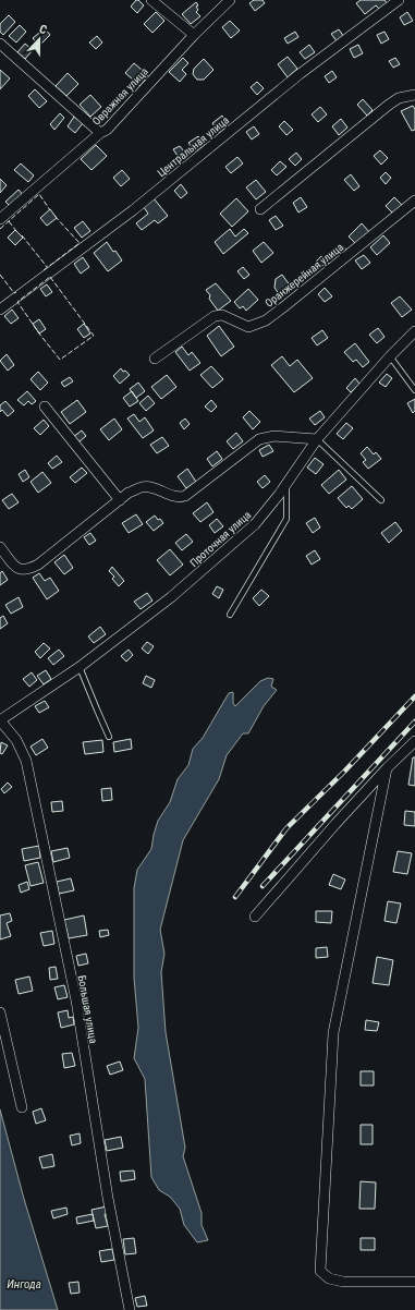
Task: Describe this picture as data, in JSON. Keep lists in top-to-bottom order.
{
  "streets": {
    "street": [
      "Овражная улица",
      "Центральная улица",
      "Оранжерейная улица",
      "Проточная улица",
      "Большая улица"
    ]
  },
  "crossings": [
    ["Проточная улица", "Большая улица"]
  ],
  "water": ["Ингода"],
  "north": "top"
}
